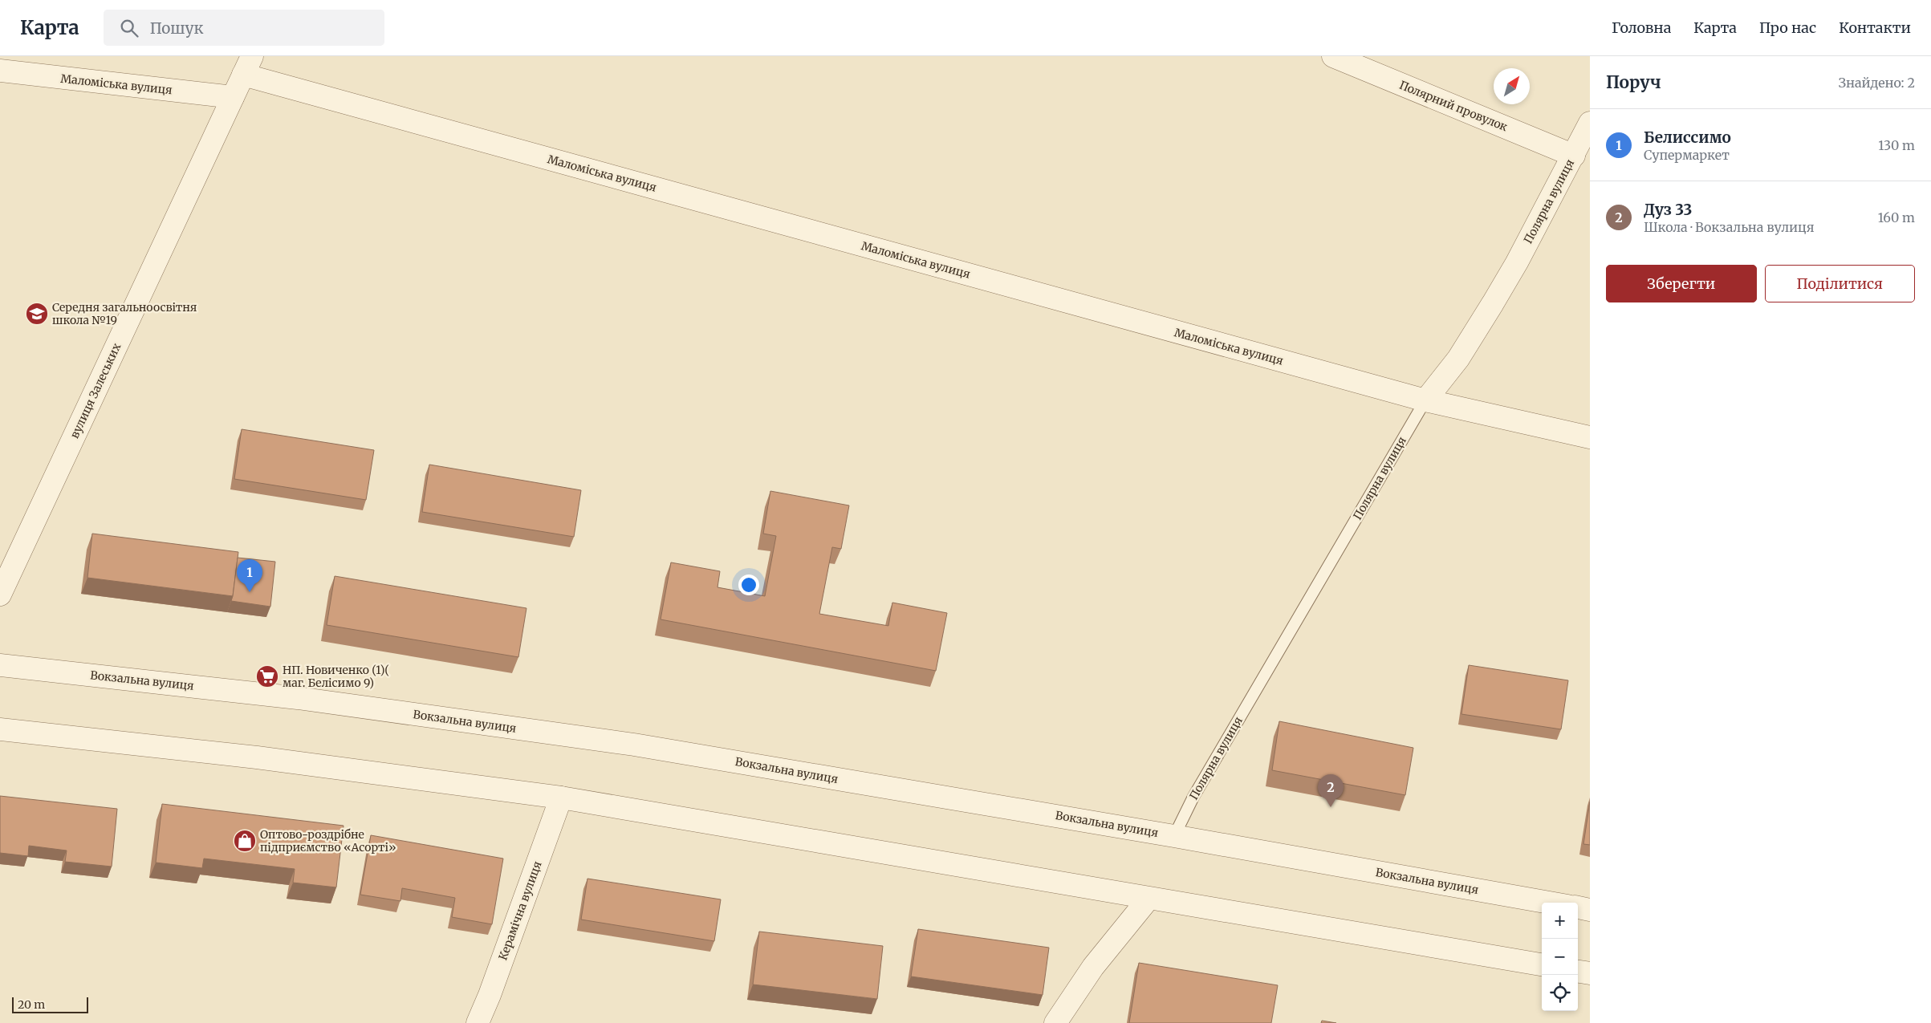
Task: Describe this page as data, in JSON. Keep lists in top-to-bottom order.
{
  "streets": {
    "street": [
      "Маломіська вулиця",
      "Полярний провулок",
      "Полярна вулиця",
      "вулиця Залеських",
      "Вокзальна вулиця",
      "Керамічна вулиця"
    ]
  },
  "crossings": [
    ["Маломіська вулиця", "Полярна вулиця"],
    ["Маломіська вулиця", "вулиця Залеських"],
    ["Полярний провулок", "Полярна вулиця"],
    ["Полярна вулиця", "Вокзальна вулиця"]
  ],
  "places": {
    "school or university": ["Середня загальноосвітня школа №19"],
    "supermarket": ["НП. Новиченко (1)( маг. Белісимо 9)"],
    "shop": ["Оптово-роздрібне підприємство «Асортi»"]
  },
  "scale_bar": "20 m",
  "north": "top right",
  "page": {
    "header": "Карта",
    "search": "Пошук",
    "nav": [
      "Головна",
      "Карта",
      "Про нас",
      "Контакти"
    ],
    "heading": ["Поруч", "Знайдено: 2"],
    "list": [
      {
        "mark": "1",
        "name": "Белиссимо",
        "note": "Супермаркет",
        "value": "130 m"
      },
      {
        "mark": "2",
        "name": "Дуз 33",
        "note": "Школа · Вокзальна вулиця",
        "value": "160 m"
      }
    ],
    "buttons": ["Зберегти", "Поділитися"],
    "pins": ["1", "2"],
    "map_buttons": ["+", "−"],
    "scale": "20 m"
  }
}
